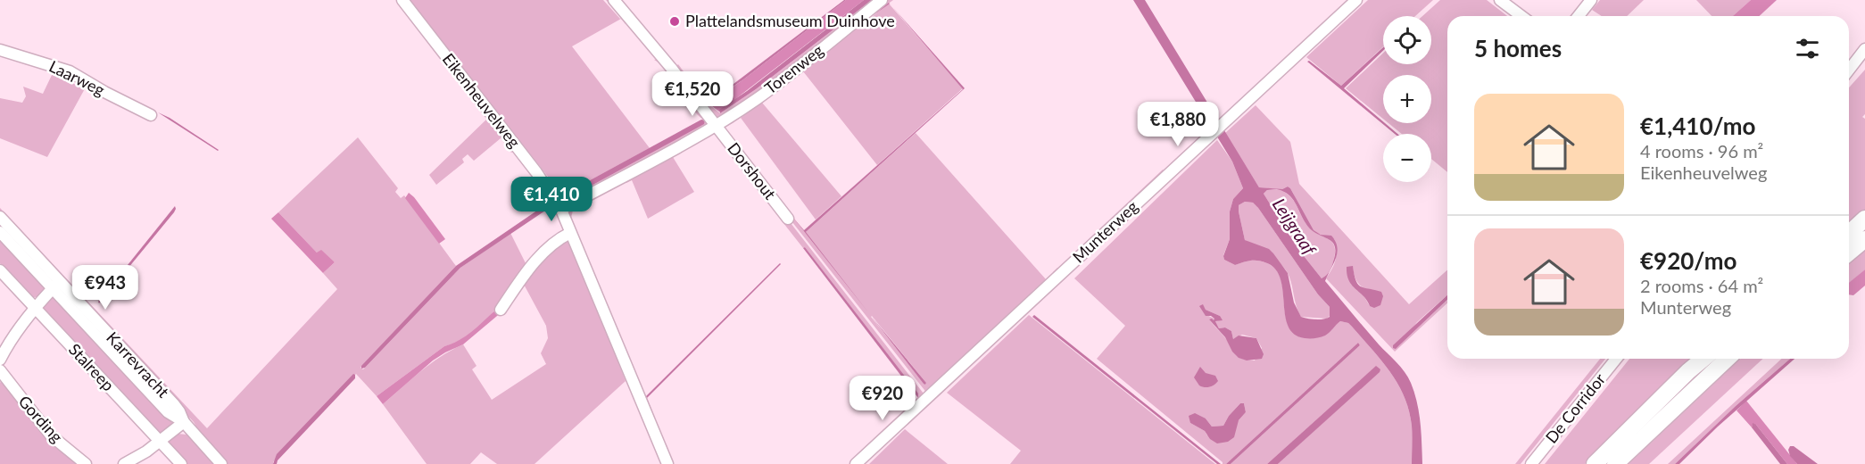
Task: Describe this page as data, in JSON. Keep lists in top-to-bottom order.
{
  "streets": {
    "street": [
      "Torenweg",
      "Laarweg",
      "Eikenheuvelweg",
      "Dorshout",
      "Munterweg",
      "Karrevracht",
      "Stalreep",
      "De Corridor",
      "Gording"
    ]
  },
  "crossings": [
    ["Torenweg", "Eikenheuvelweg"],
    ["Torenweg", "Dorshout"]
  ],
  "water": ["Leijgraaf"],
  "places": ["Plattelandsmuseum Duinhove"],
  "page": {
    "map_buttons": ["+", "−"],
    "heading": "5 homes",
    "price": [
      "€1,520",
      "€1,880",
      "€1,410",
      "€943",
      "€920"
    ],
    "list": [
      {
        "name": "€1,410/mo",
        "note": "4 rooms · 96 m² · Eikenheuvelweg"
      },
      {
        "name": "€920/mo",
        "note": "2 rooms · 64 m² · Munterweg"
      }
    ]
  }
}
